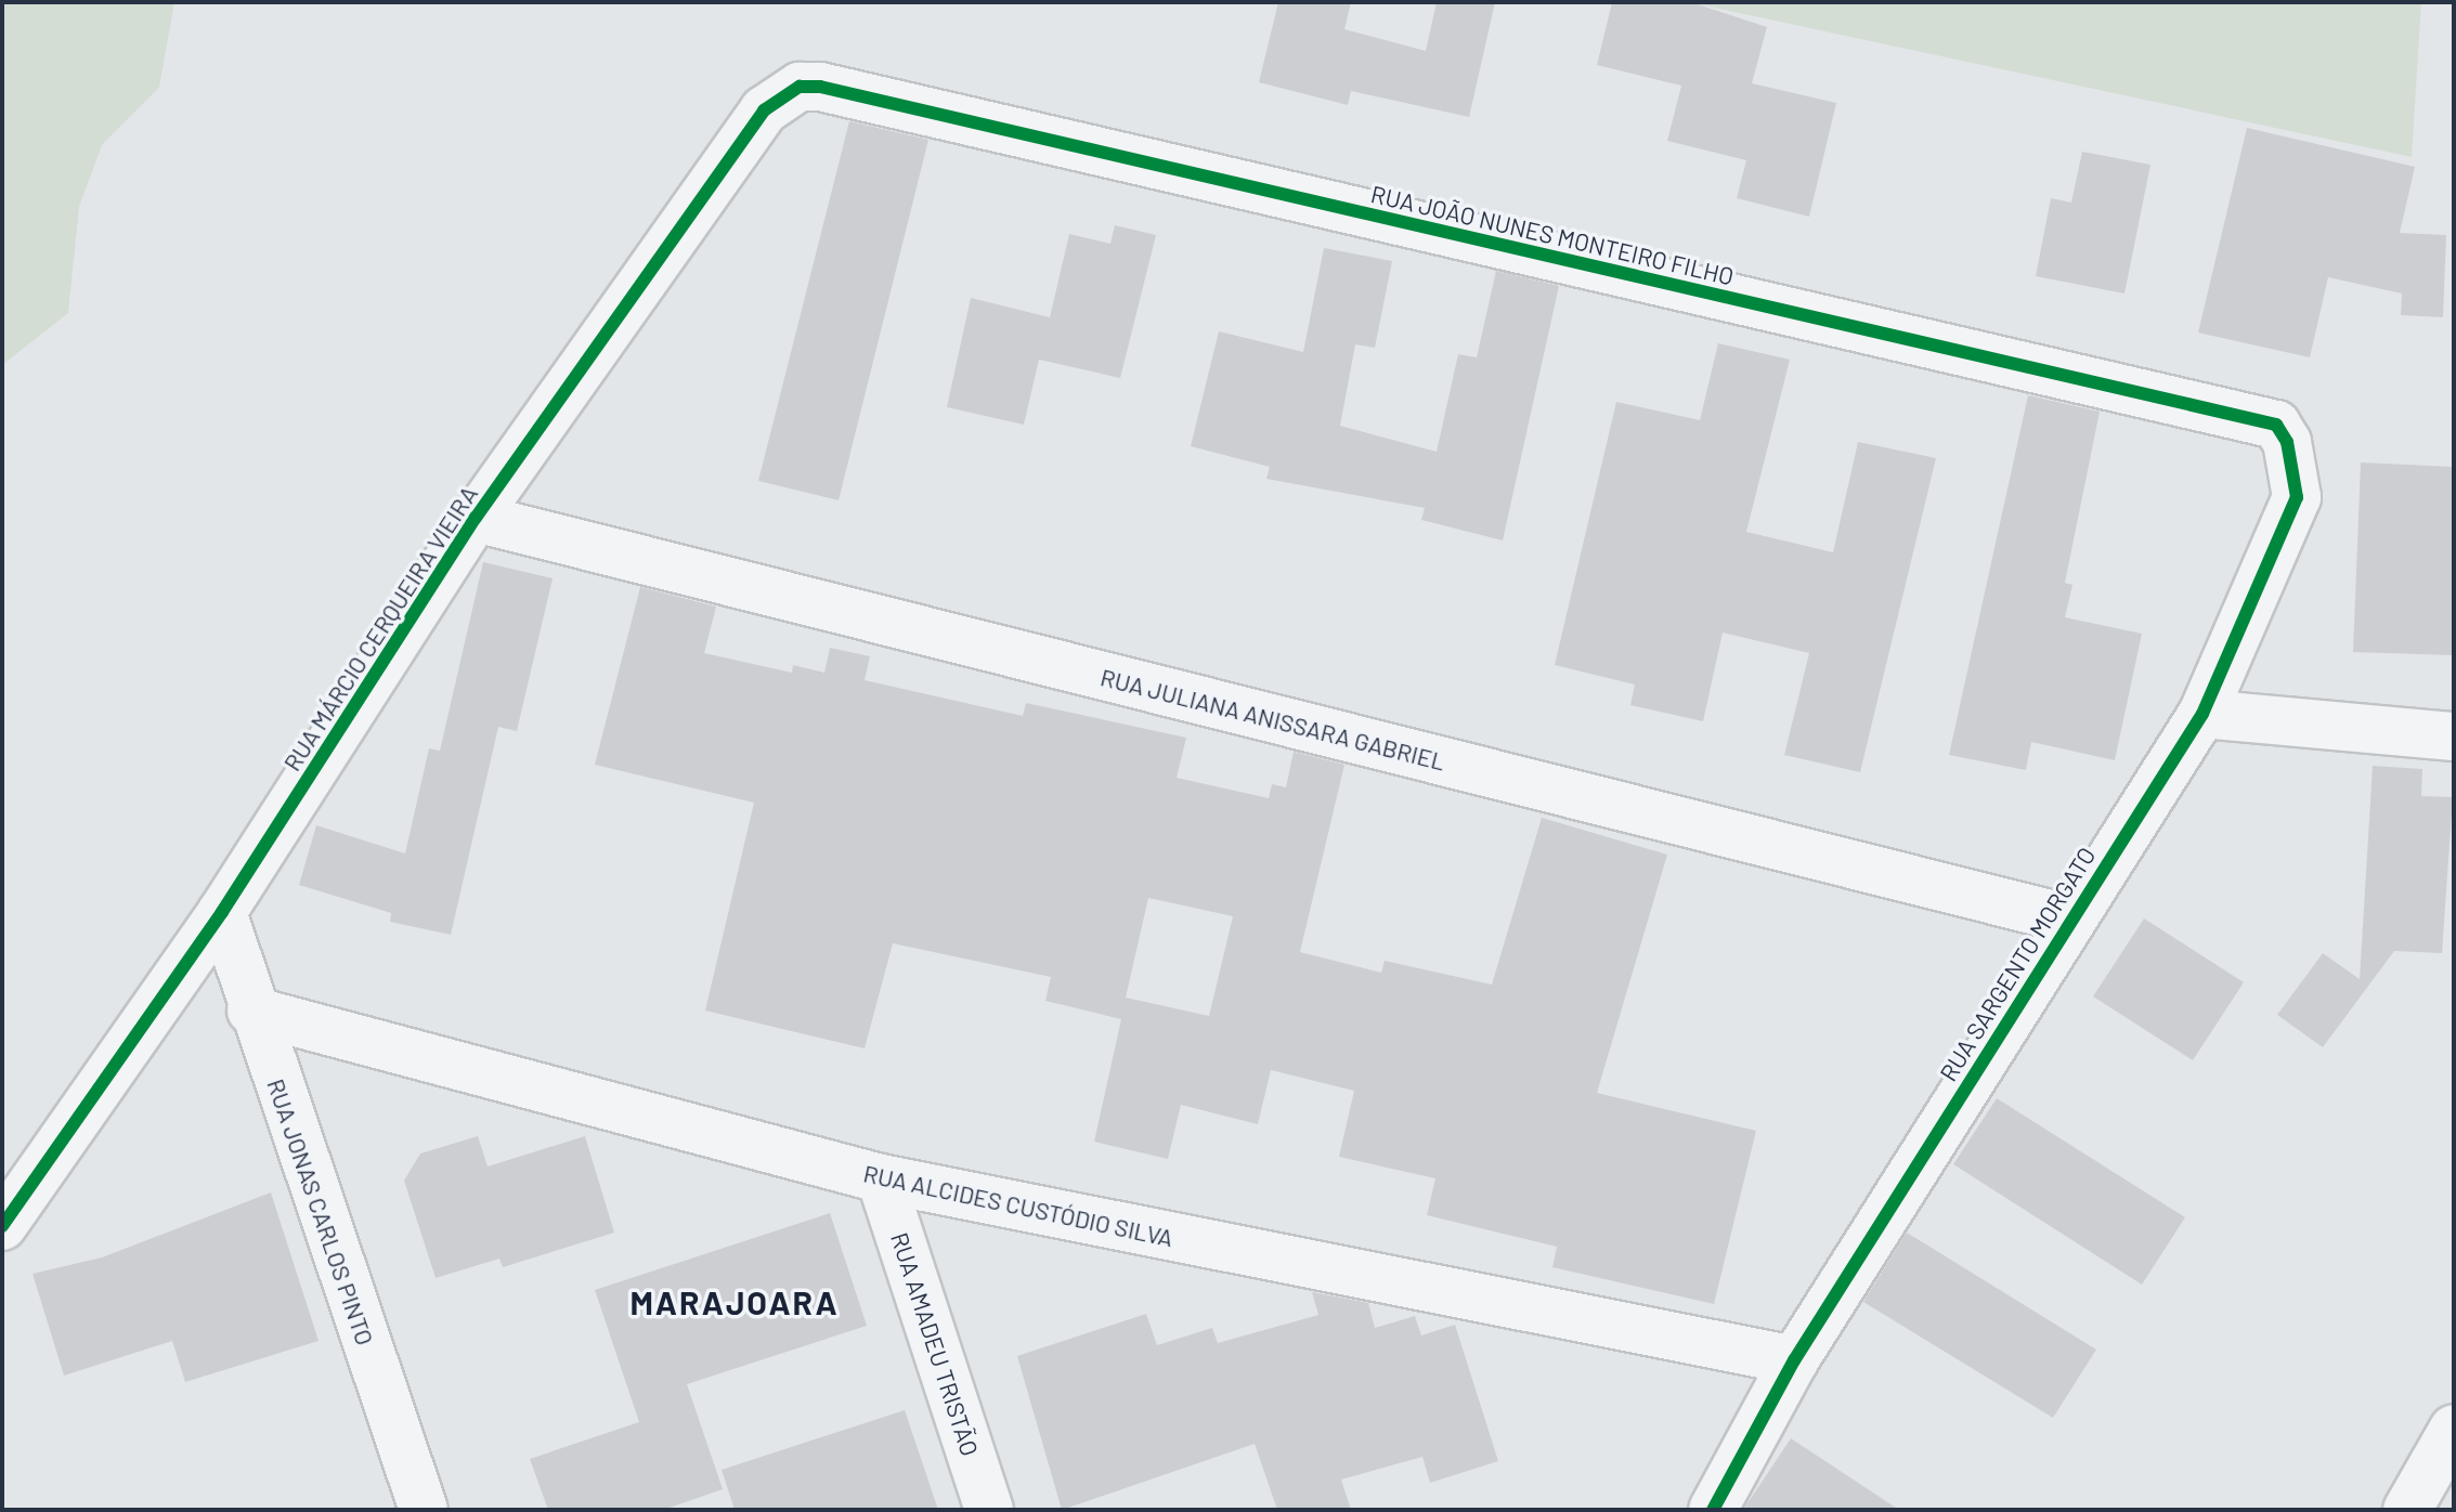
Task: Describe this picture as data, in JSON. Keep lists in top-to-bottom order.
{
  "streets": {
    "street": [
      "RUA JOÃO NUNES MONTEIRO FILHO",
      "RUA MÁRCIO CERQUEIRA VIEIRA",
      "RUA JULIANA ANISSARA GABRIEL",
      "RUA SARGENTO MORGATO",
      "RUA ALCIDES CUSTÓDIO SILVA",
      "RUA JONAS CARLOS PINTO",
      "RUA AMADEU TRISTÃO"
    ]
  },
  "crossings": [
    ["RUA JOÃO NUNES MONTEIRO FILHO", "RUA MÁRCIO CERQUEIRA VIEIRA"],
    ["RUA JOÃO NUNES MONTEIRO FILHO", "RUA SARGENTO MORGATO"],
    ["RUA MÁRCIO CERQUEIRA VIEIRA", "RUA JULIANA ANISSARA GABRIEL"],
    ["RUA MÁRCIO CERQUEIRA VIEIRA", "RUA JONAS CARLOS PINTO"],
    ["RUA JULIANA ANISSARA GABRIEL", "RUA SARGENTO MORGATO"],
    ["RUA SARGENTO MORGATO", "RUA ALCIDES CUSTÓDIO SILVA"],
    ["RUA ALCIDES CUSTÓDIO SILVA", "RUA JONAS CARLOS PINTO"],
    ["RUA ALCIDES CUSTÓDIO SILVA", "RUA AMADEU TRISTÃO"]
  ],
  "districts": ["MARAJOARA"]
}
